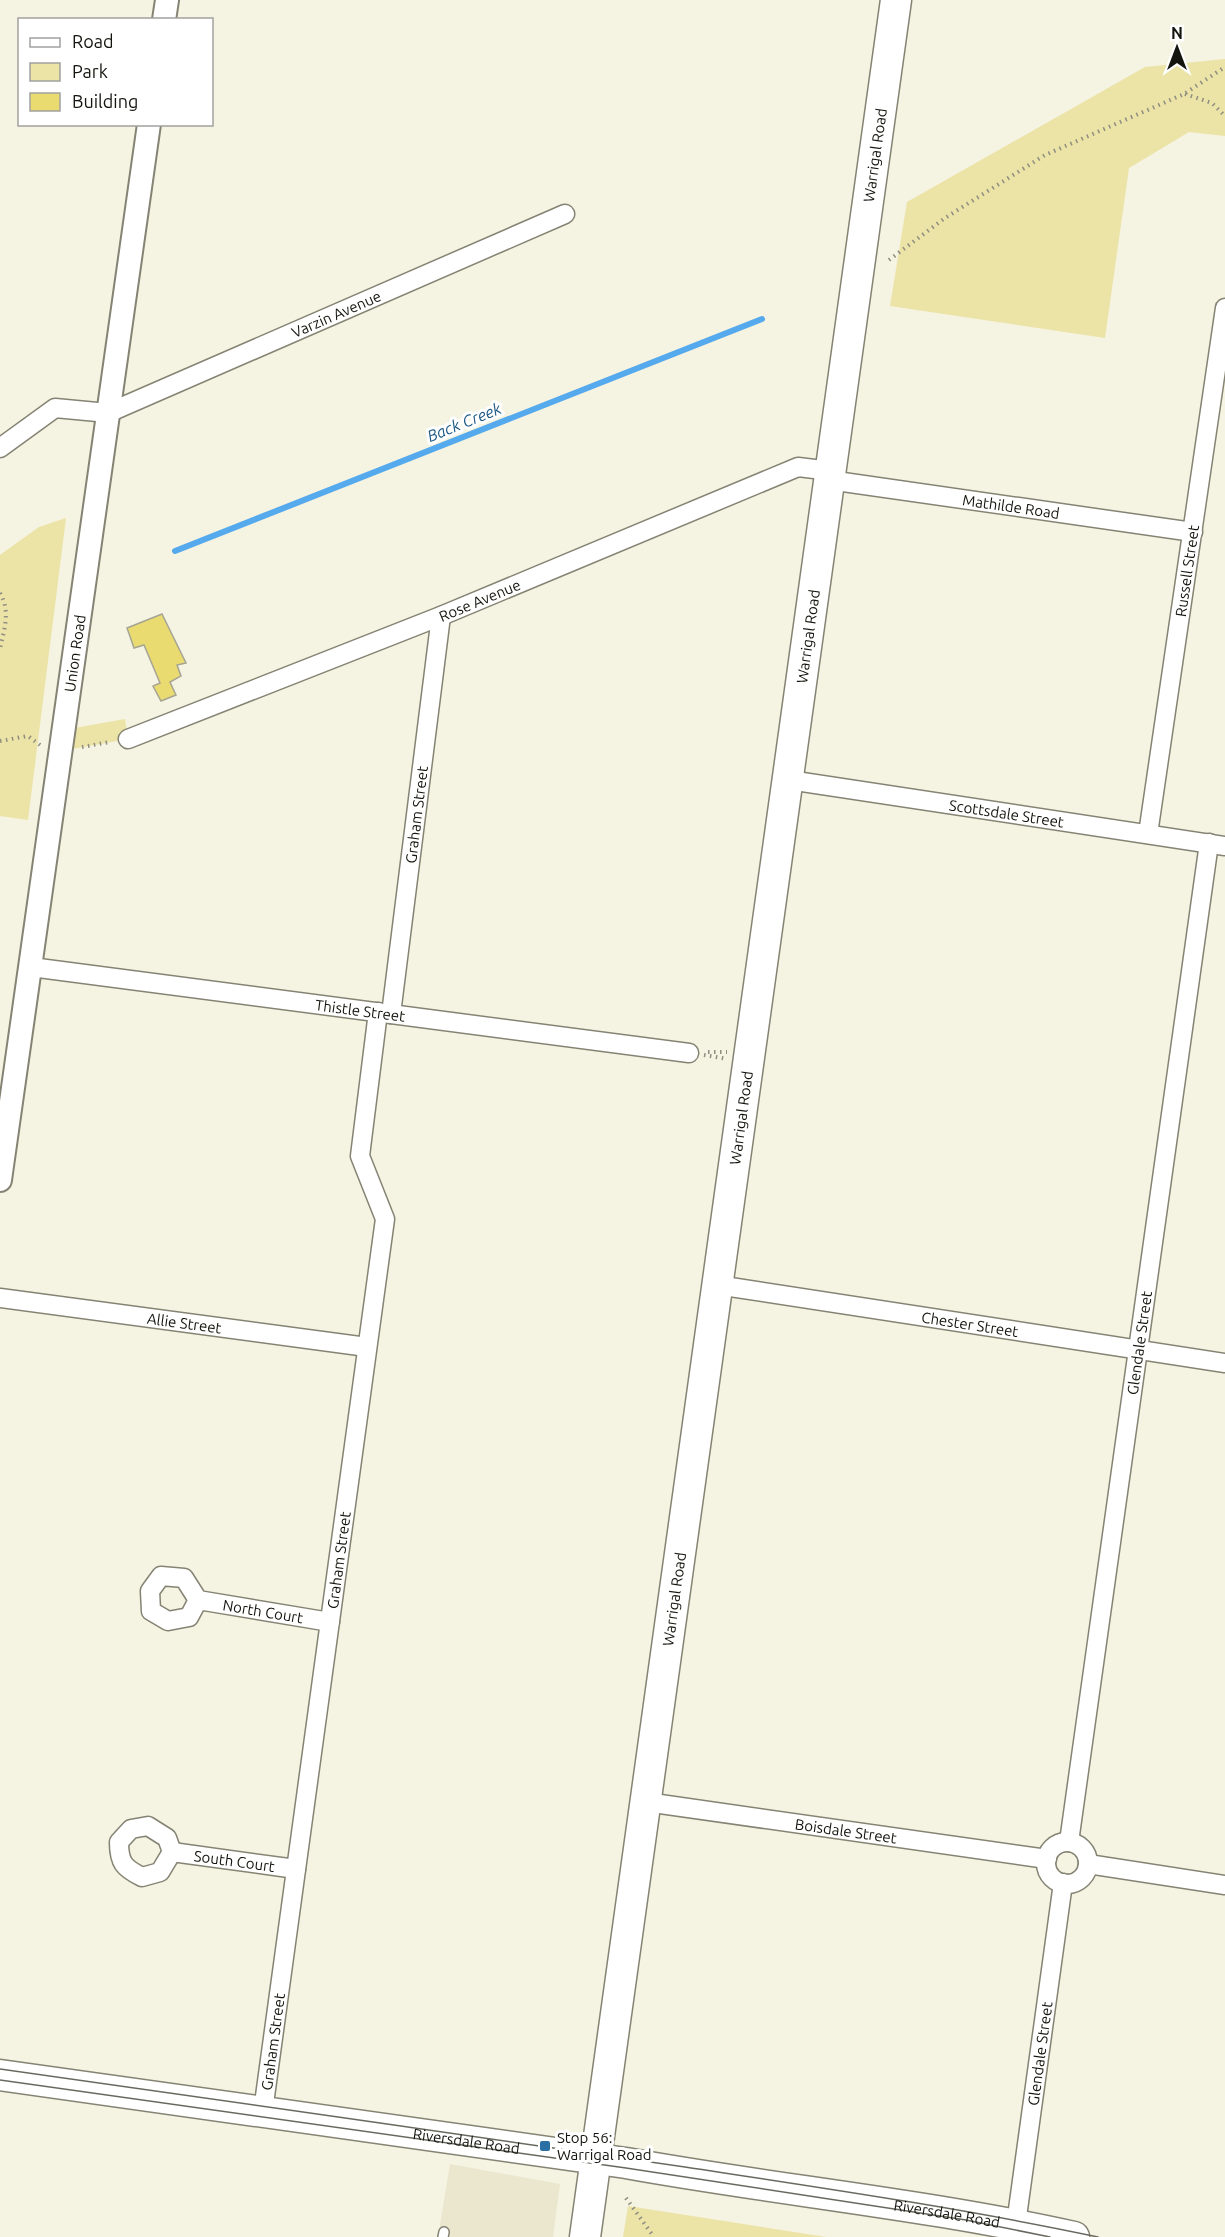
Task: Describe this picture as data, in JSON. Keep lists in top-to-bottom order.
{
  "streets": {
    "main road": ["Warrigal Road", "Riversdale Road"],
    "street": [
      "Varzin Avenue",
      "Mathilde Road",
      "Russell Street",
      "Rose Avenue",
      "Union Road",
      "Scottsdale Street",
      "Graham Street",
      "Thistle Street",
      "Allie Street",
      "Chester Street",
      "Glendale Street",
      "North Court",
      "Boisdale Street",
      "South Court"
    ]
  },
  "crossings": [
    ["Warrigal Road", "Mathilde Road"],
    ["Warrigal Road", "Rose Avenue"],
    ["Warrigal Road", "Scottsdale Street"],
    ["Warrigal Road", "Chester Street"],
    ["Warrigal Road", "Boisdale Street"],
    ["Warrigal Road", "Riversdale Road"],
    ["Varzin Avenue", "Union Road"],
    ["Mathilde Road", "Russell Street"],
    ["Mathilde Road", "Rose Avenue"],
    ["Russell Street", "Scottsdale Street"],
    ["Rose Avenue", "Graham Street"],
    ["Union Road", "Thistle Street"],
    ["Scottsdale Street", "Glendale Street"],
    ["Graham Street", "Thistle Street"],
    ["Graham Street", "Allie Street"],
    ["Graham Street", "North Court"],
    ["Graham Street", "South Court"],
    ["Graham Street", "Riversdale Road"],
    ["Chester Street", "Glendale Street"],
    ["Glendale Street", "Boisdale Street"],
    ["Glendale Street", "Riversdale Road"]
  ],
  "water": ["Back Creek"],
  "places": {
    "transit": ["Stop 56: Warrigal Road"]
  },
  "legend": ["Road", "Park", "Building"],
  "north": "top"
}
